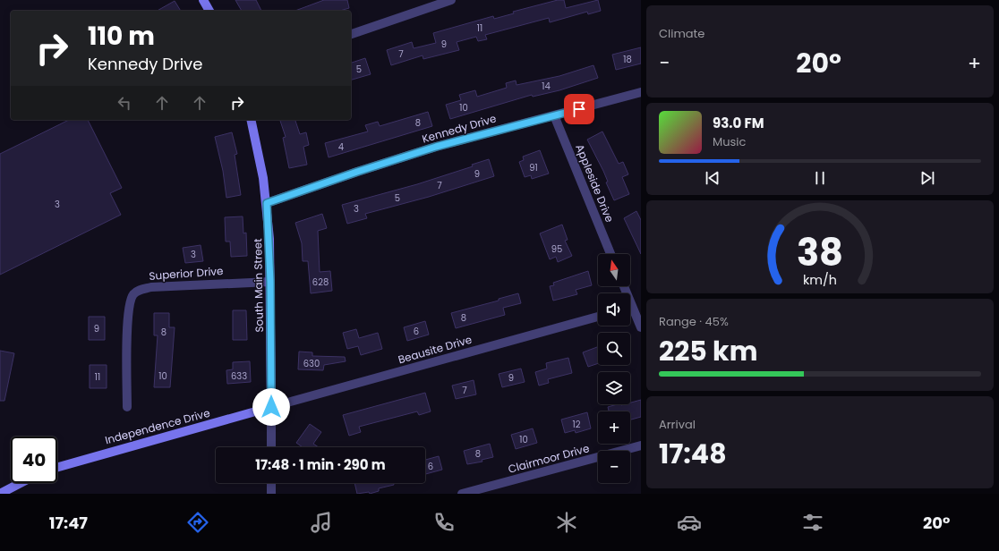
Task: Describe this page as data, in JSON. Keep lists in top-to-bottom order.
{
  "streets": {
    "street": [
      "Kennedy Drive",
      "Appleside Drive",
      "Superior Drive",
      "South Main Street",
      "Beausite Drive",
      "Independence Drive",
      "Clairmoor Drive"
    ]
  },
  "crossings": [
    ["Kennedy Drive", "Appleside Drive"],
    ["Kennedy Drive", "South Main Street"],
    ["Superior Drive", "South Main Street"],
    ["South Main Street", "Beausite Drive"],
    ["South Main Street", "Independence Drive"],
    ["Beausite Drive", "Independence Drive"]
  ],
  "house_numbers": [
    "11",
    "9",
    "7",
    "18",
    "5",
    "14",
    "10",
    "8",
    "4",
    "91",
    "9",
    "7",
    "5",
    "3",
    "3",
    "95",
    "3",
    "628",
    "8",
    "9",
    "6",
    "8",
    "630",
    "10",
    "633",
    "11",
    "9",
    "7",
    "12",
    "10",
    "8",
    "6"
  ],
  "north": "top",
  "page": {
    "tile": [
      "Climate",
      ["Range · 45%", "225 km"],
      ["Arrival", "17:48"]
    ],
    "turn": ["110 m", "Kennedy Drive"],
    "heat": ["−", "20°", "+"],
    "song": ["93.0 FM", "Music"],
    "map_buttons": ["+", "−"],
    "limit": "40",
    "trip": "17:48 · 1 min · 290 m",
    "tabs": ["17:47", "20°"],
    "gauge": ["38", "km/h"]
  }
}
